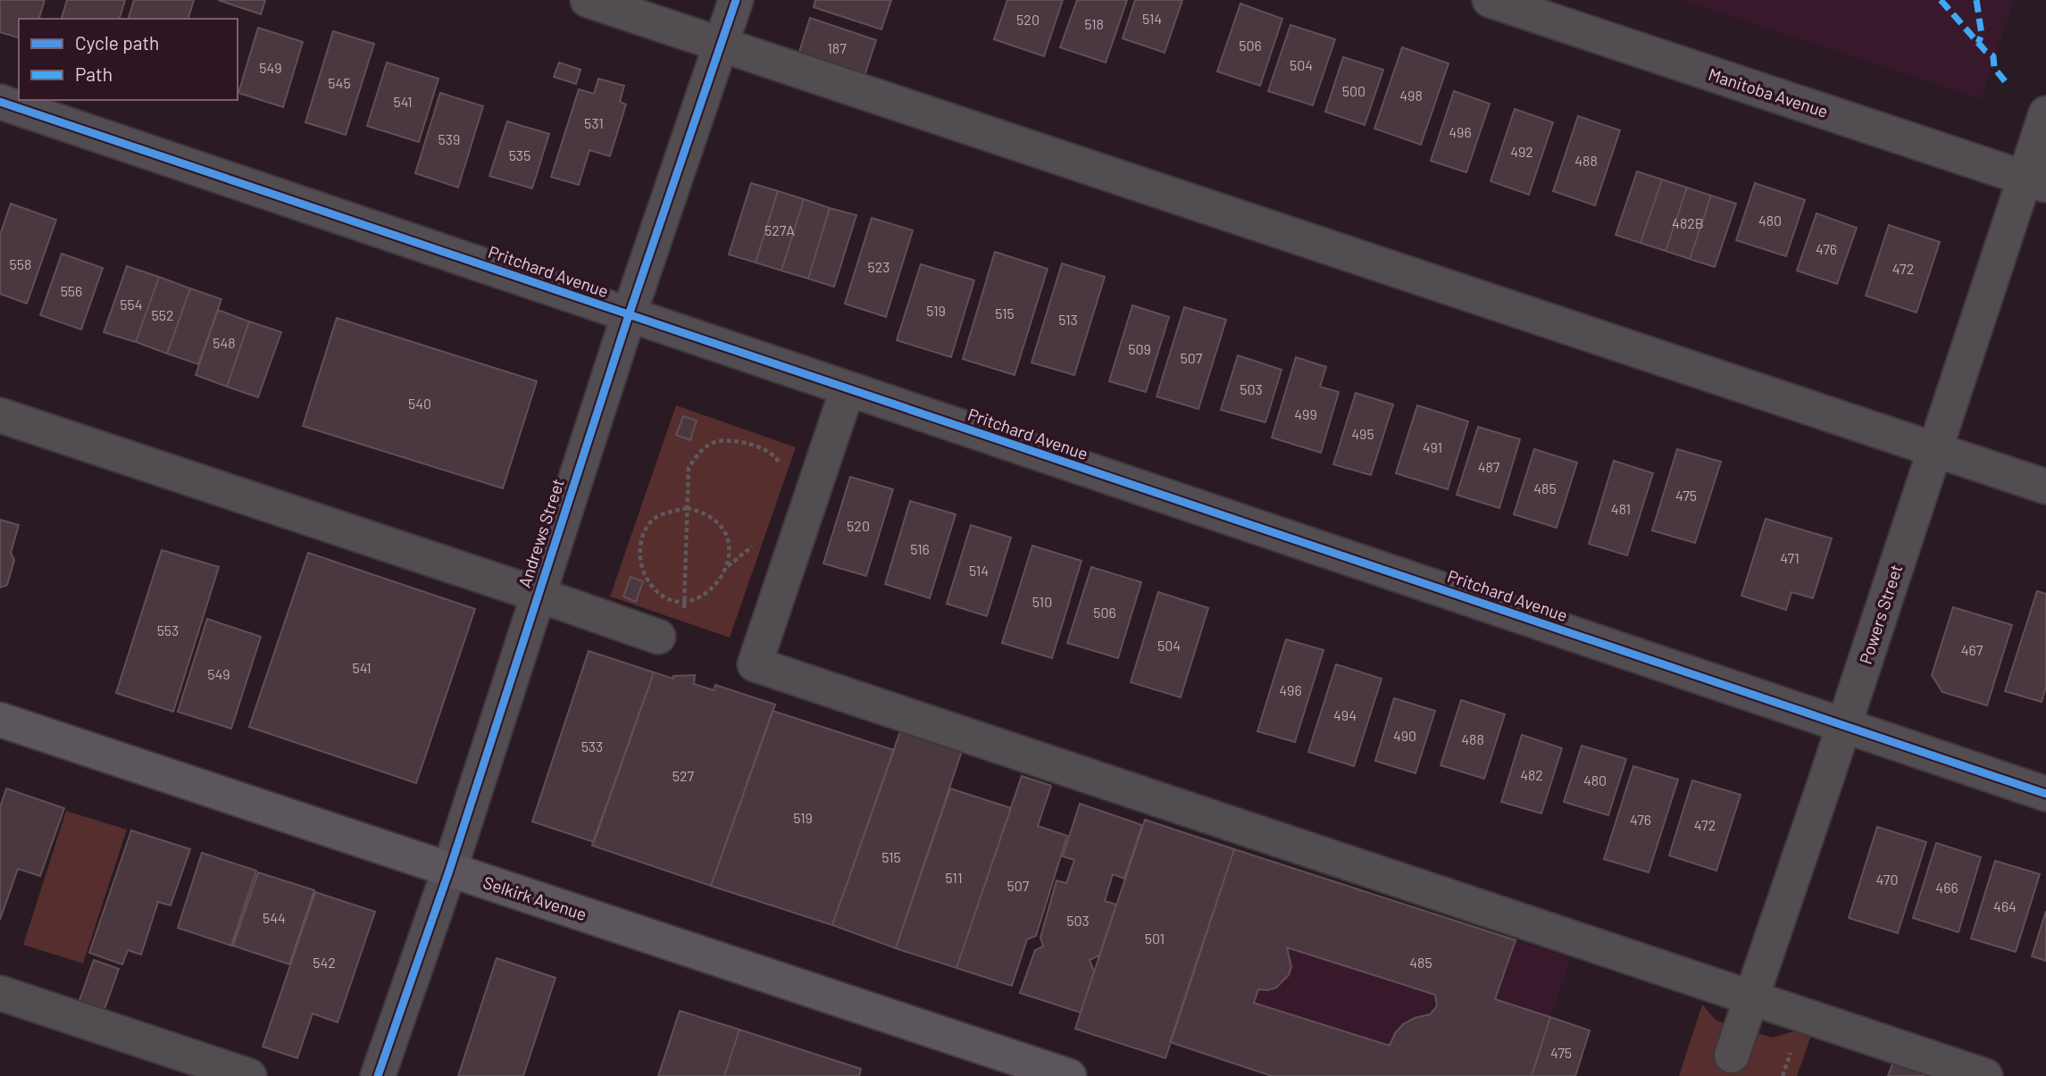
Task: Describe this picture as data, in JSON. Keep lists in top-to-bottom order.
{
  "streets": {
    "main road": ["Selkirk Avenue"],
    "street": [
      "Manitoba Avenue",
      "Pritchard Avenue",
      "Andrews Street",
      "Powers Street"
    ]
  },
  "crossings": [
    ["Manitoba Avenue", "Powers Street"],
    ["Pritchard Avenue", "Andrews Street"],
    ["Pritchard Avenue", "Powers Street"],
    ["Andrews Street", "Selkirk Avenue"]
  ],
  "house_numbers": [
    "514",
    "520",
    "518",
    "506",
    "187",
    "504",
    "549",
    "545",
    "500",
    "498",
    "541",
    "531",
    "496",
    "539",
    "492",
    "535",
    "488",
    "480",
    "482B",
    "527A",
    "476",
    "558",
    "523",
    "472",
    "556",
    "554",
    "519",
    "515",
    "552",
    "513",
    "548",
    "509",
    "507",
    "503",
    "540",
    "499",
    "495",
    "491",
    "487",
    "485",
    "475",
    "481",
    "520",
    "516",
    "471",
    "514",
    "510",
    "506",
    "553",
    "504",
    "467",
    "541",
    "549",
    "496",
    "494",
    "490",
    "488",
    "533",
    "482",
    "527",
    "480",
    "519",
    "476",
    "472",
    "515",
    "511",
    "470",
    "507",
    "466",
    "464",
    "544",
    "503",
    "501",
    "542",
    "485",
    "475"
  ],
  "legend": ["Cycle path", "Path"]
}
